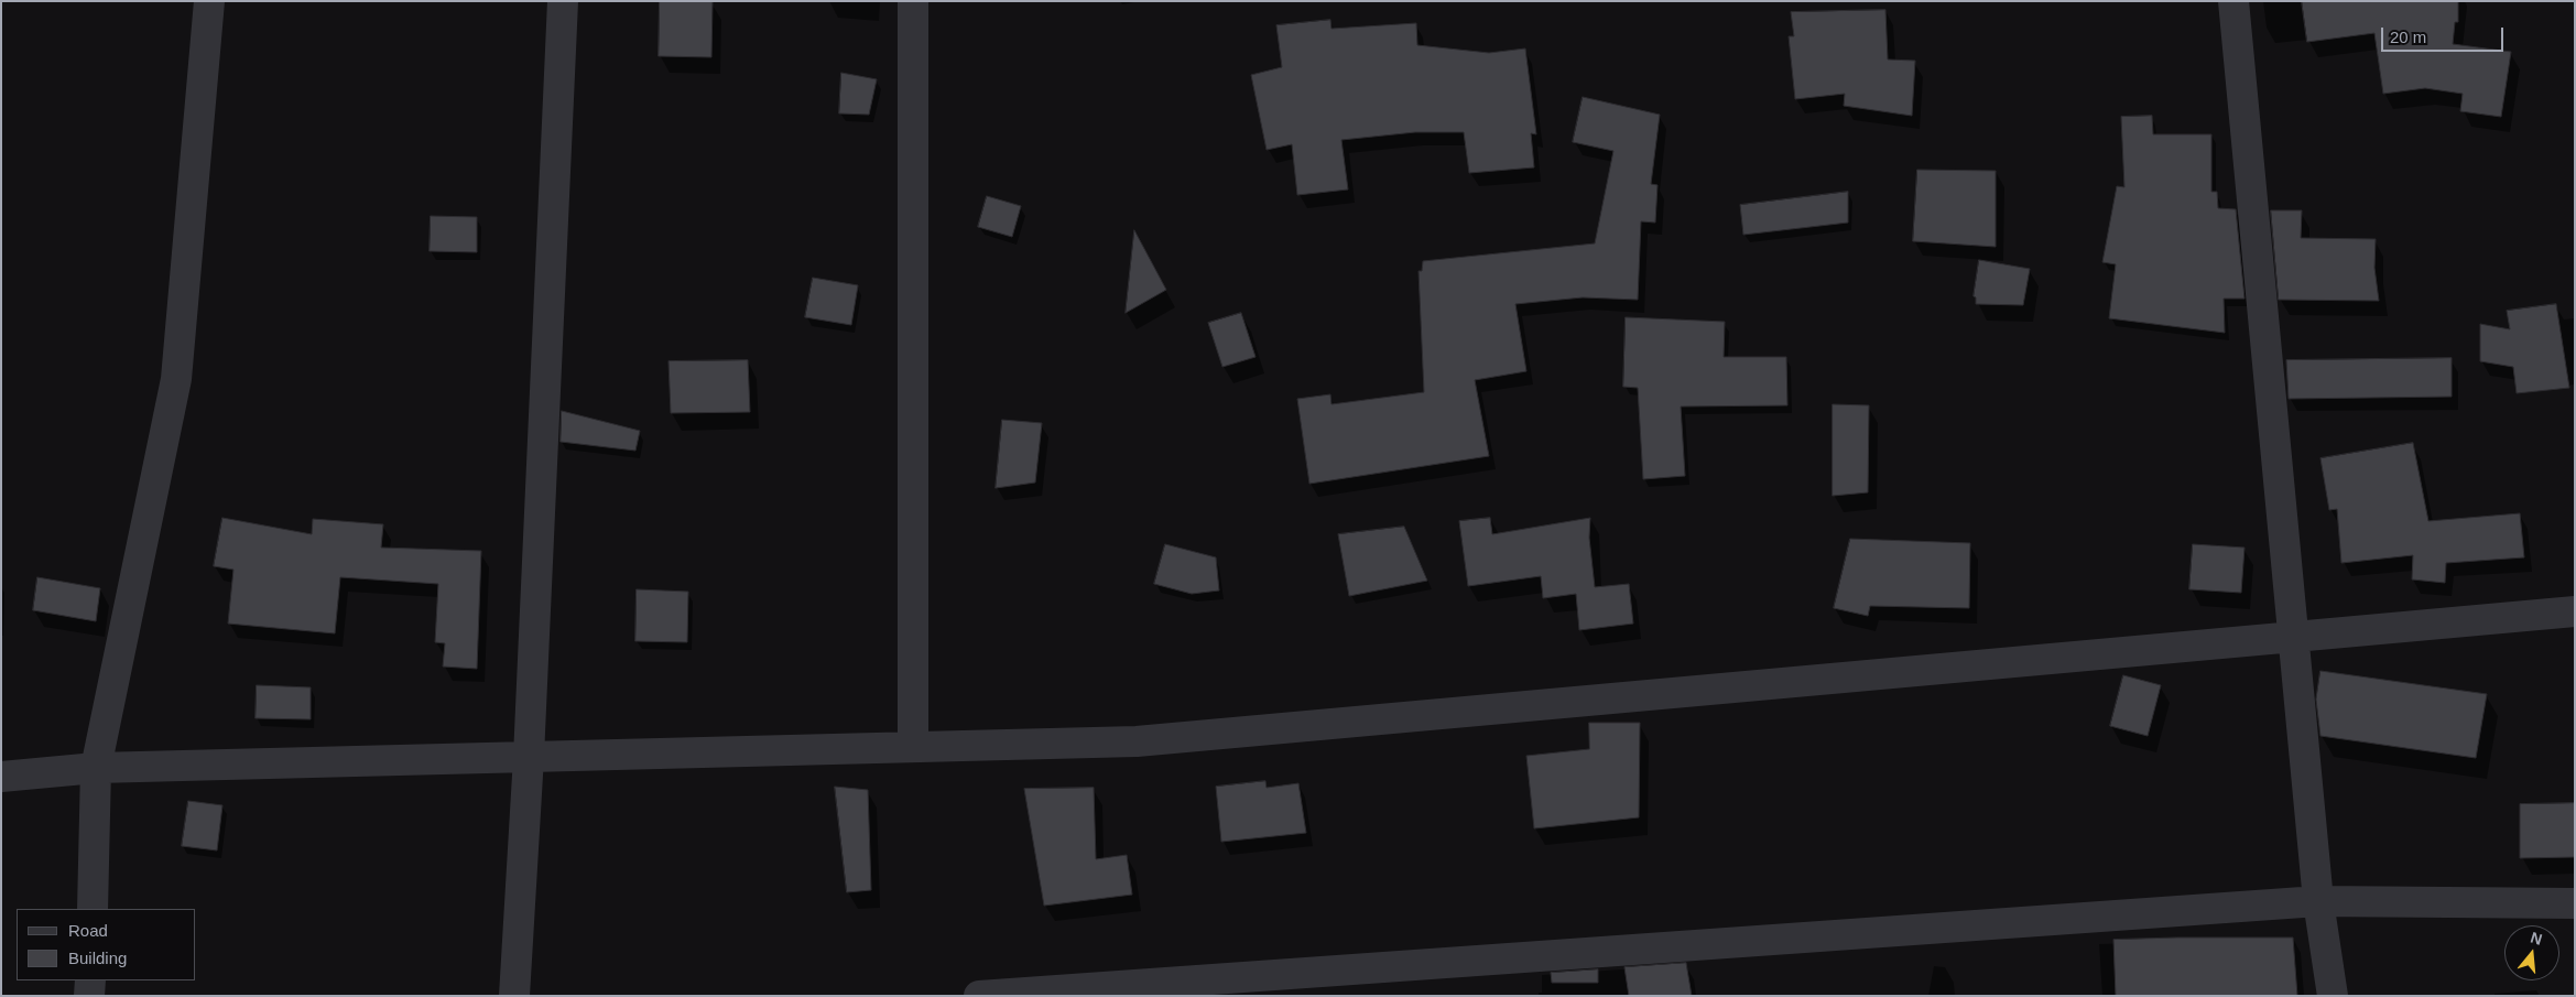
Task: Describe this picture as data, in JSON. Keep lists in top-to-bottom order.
{
  "legend": ["Road", "Building"],
  "scale_bar": "20 m",
  "north": "top"
}
